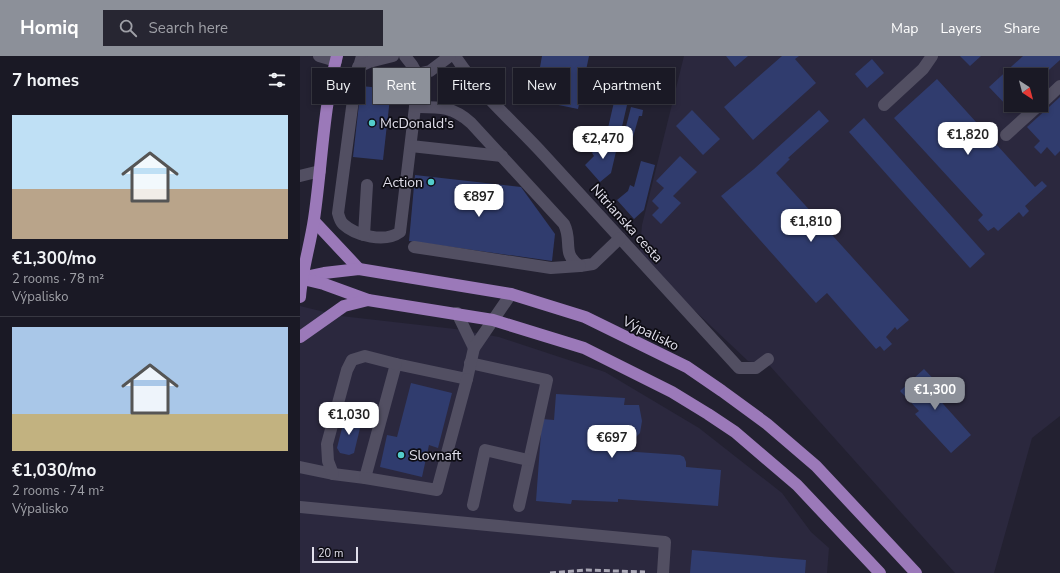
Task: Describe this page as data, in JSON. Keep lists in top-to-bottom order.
{
  "streets": {
    "main road": ["Výpalisko"],
    "street": ["Nitrianska cesta"]
  },
  "places": ["McDonald's", "Action", "Slovnaft"],
  "scale_bar": "20 m",
  "north": "bottom right",
  "page": {
    "header": "Homiq",
    "search": "Search here",
    "nav": ["Map", "Layers", "Share"],
    "heading": "7 homes",
    "chip": [
      "Buy",
      "Rent",
      "Filters",
      "New",
      "Apartment"
    ],
    "list": [
      {
        "name": "€1,300/mo",
        "note": "2 rooms · 78 m² · Výpalisko"
      },
      {
        "name": "€1,030/mo",
        "note": "2 rooms · 74 m² · Výpalisko"
      }
    ],
    "price": [
      "€1,820",
      "€2,470",
      "€897",
      "€1,810",
      "€1,300",
      "€1,030",
      "€697"
    ],
    "scale": "20 m"
  }
}
